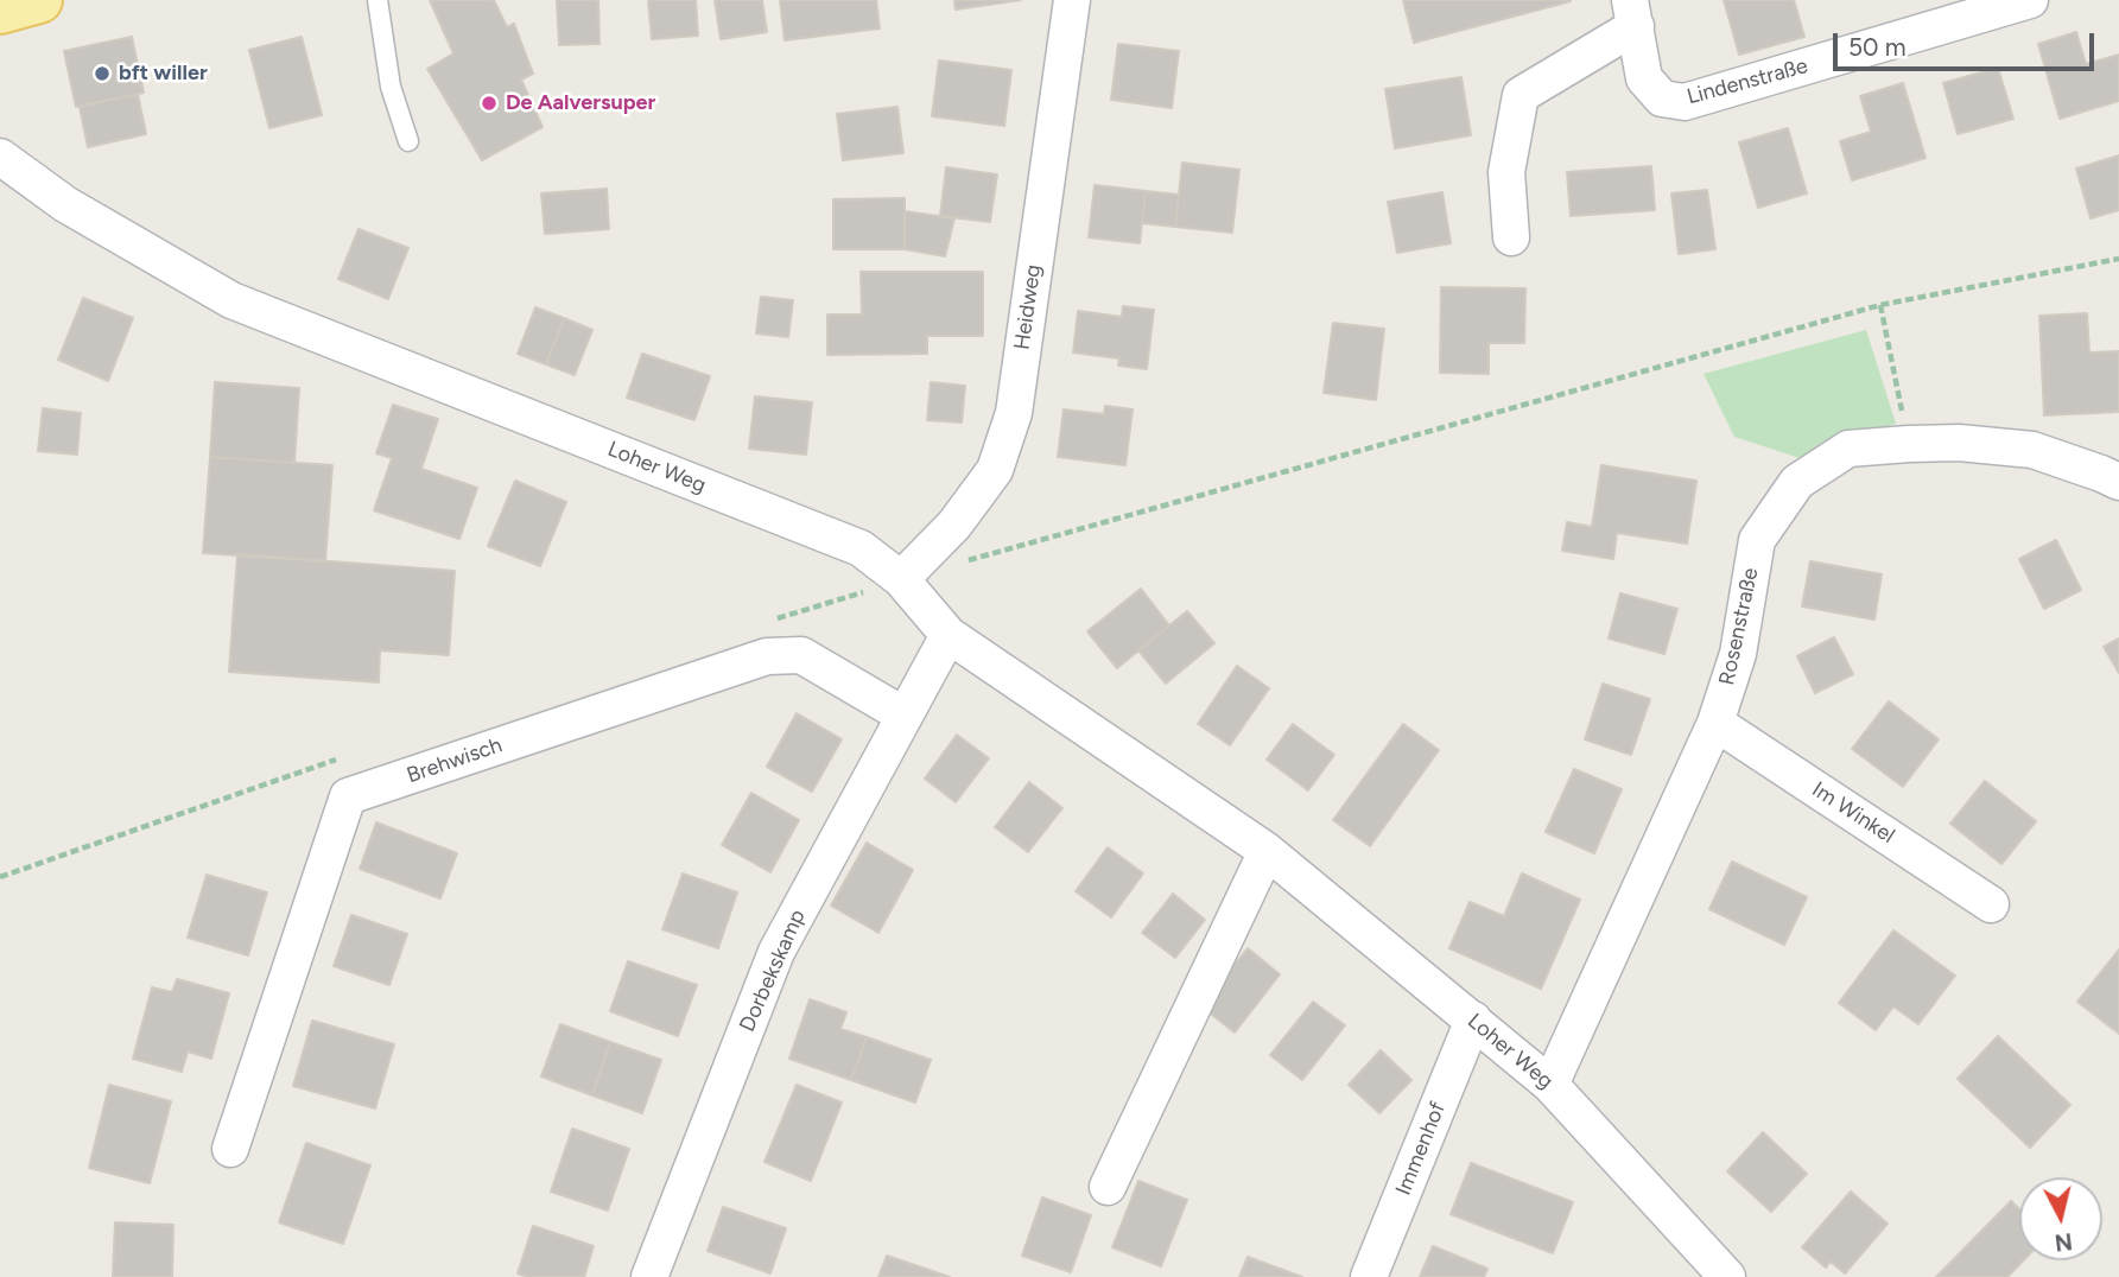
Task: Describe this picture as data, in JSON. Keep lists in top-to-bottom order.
{
  "streets": {
    "street": [
      "Lindenstraße",
      "Heidweg",
      "Loher Weg",
      "Rosenstraße",
      "Brehwisch",
      "Im Winkel",
      "Dorbekskamp",
      "Immenhof"
    ]
  },
  "crossings": [
    ["Heidweg", "Loher Weg"],
    ["Loher Weg", "Rosenstraße"],
    ["Loher Weg", "Dorbekskamp"],
    ["Loher Weg", "Immenhof"],
    ["Rosenstraße", "Im Winkel"],
    ["Brehwisch", "Dorbekskamp"]
  ],
  "places": ["bft willer", "De Aalversuper"],
  "scale_bar": "50 m",
  "north": "bottom"
}
